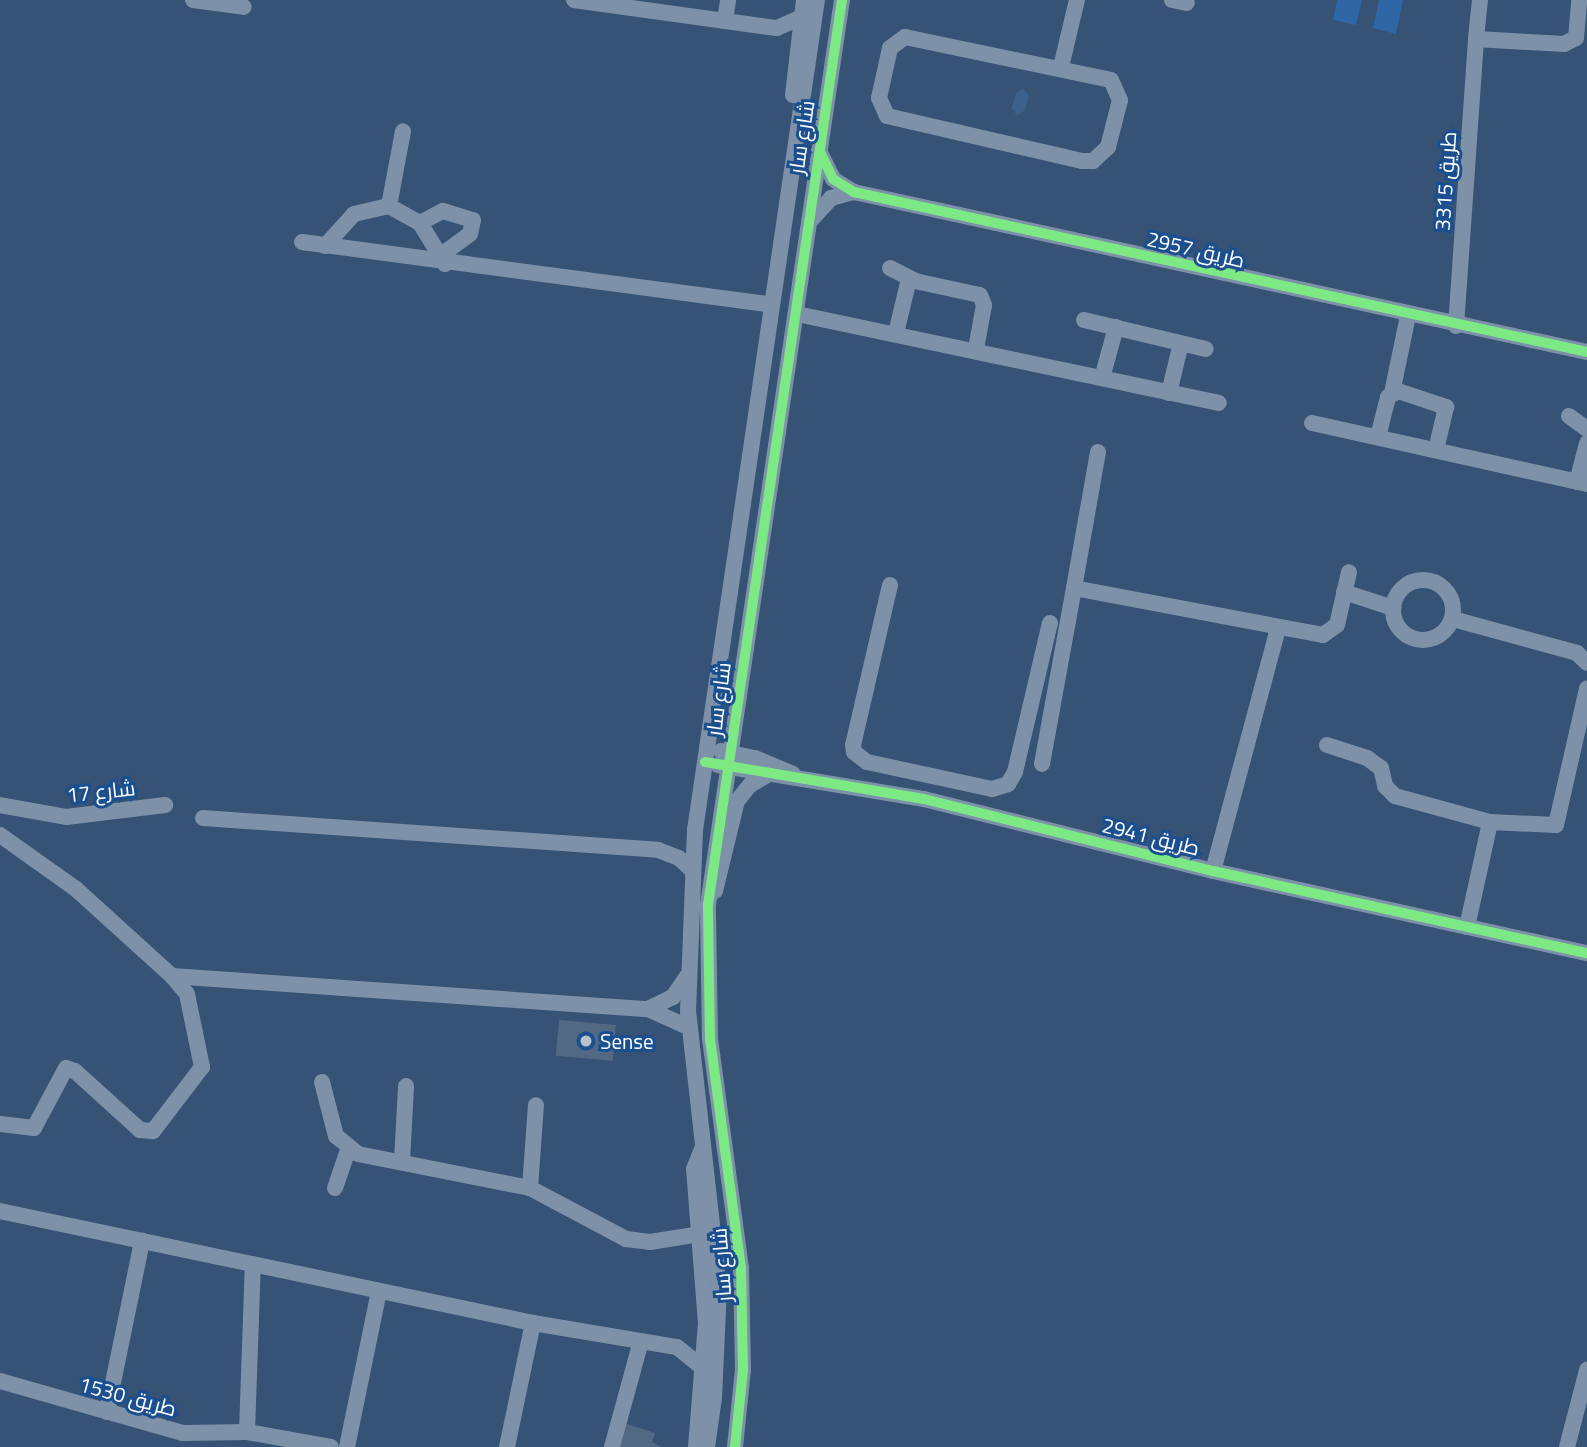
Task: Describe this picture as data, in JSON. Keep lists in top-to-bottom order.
{
  "streets": {
    "street": [
      "شارع سار",
      "طريق 3315",
      "طريق 2957",
      "شارع 17",
      "طريق 2941",
      "طريق 1530"
    ]
  },
  "crossings": [
    ["شارع سار", "طريق 2957"],
    ["شارع سار", "طريق 2941"],
    ["طريق 3315", "طريق 2957"]
  ],
  "places": ["Sense"]
}
